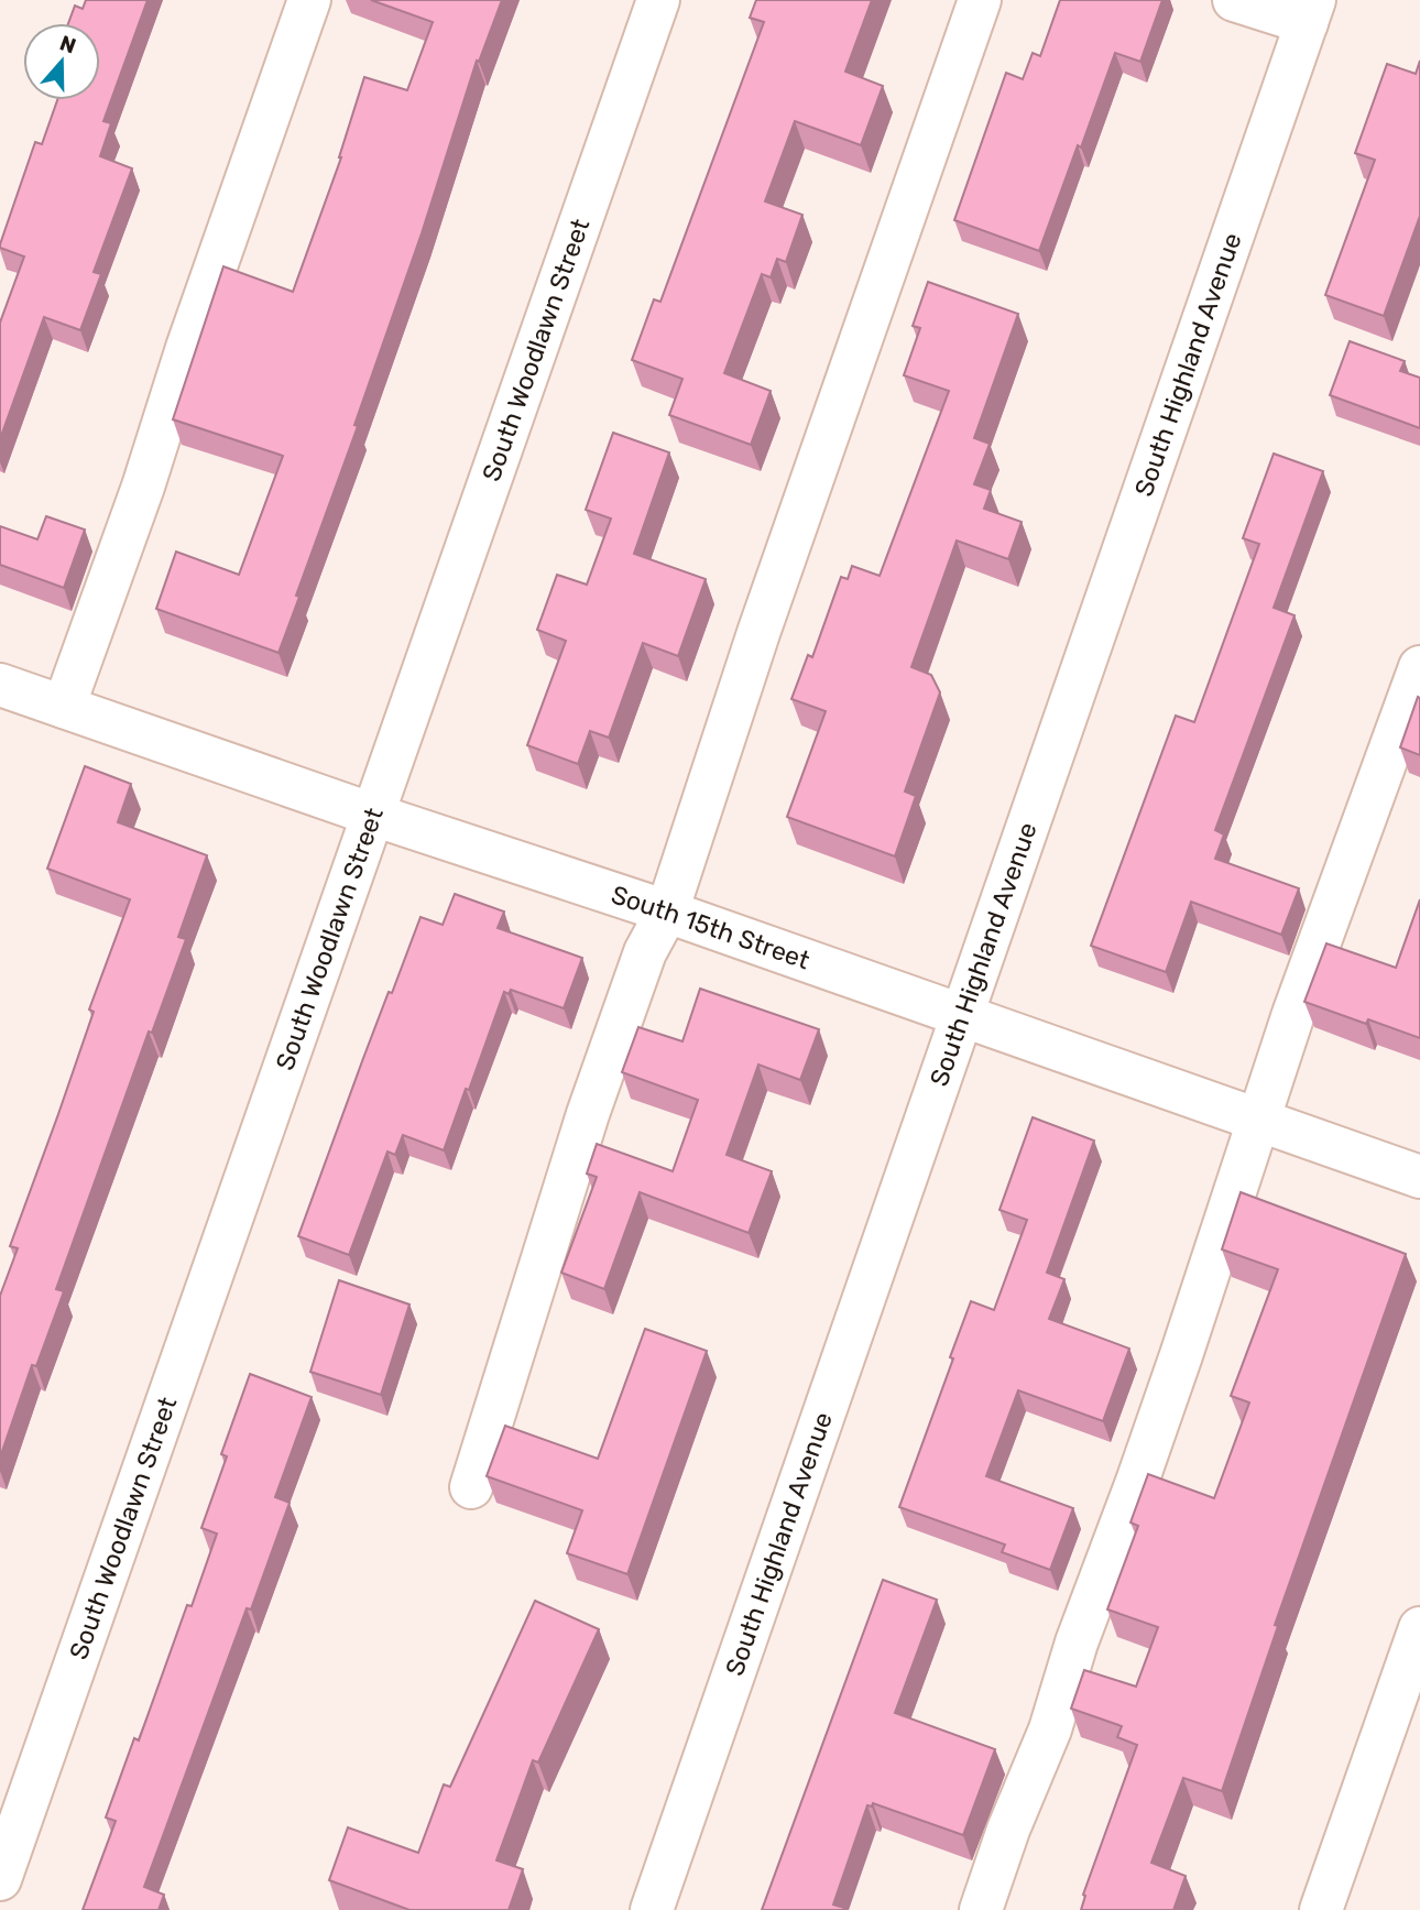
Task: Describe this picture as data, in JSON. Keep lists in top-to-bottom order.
{
  "streets": {
    "street": ["South Woodlawn Street", "South Highland Avenue", "South 15th Street"]
  },
  "crossings": [
    ["South Woodlawn Street", "South 15th Street"],
    ["South Highland Avenue", "South 15th Street"]
  ],
  "north": "top"
}
